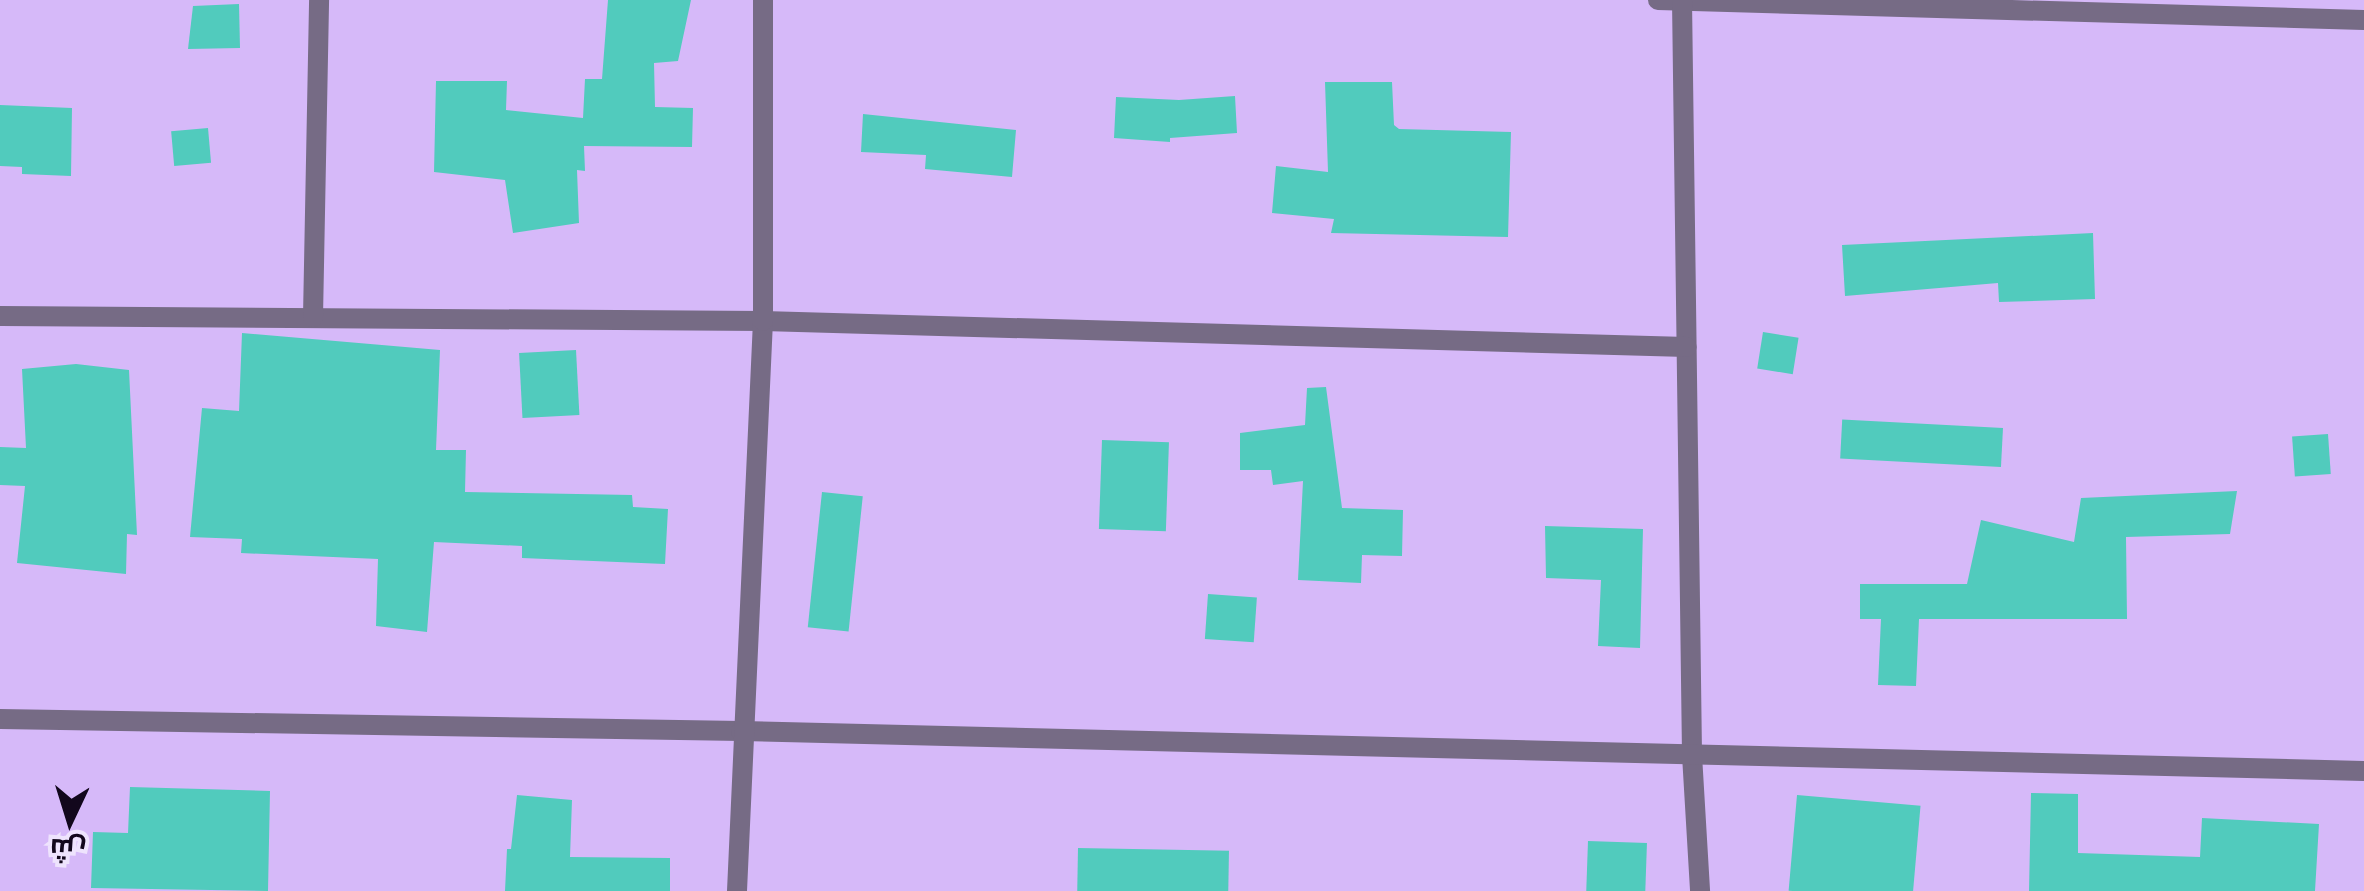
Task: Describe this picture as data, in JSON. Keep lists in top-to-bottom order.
{
  "north": "bottom"
}
